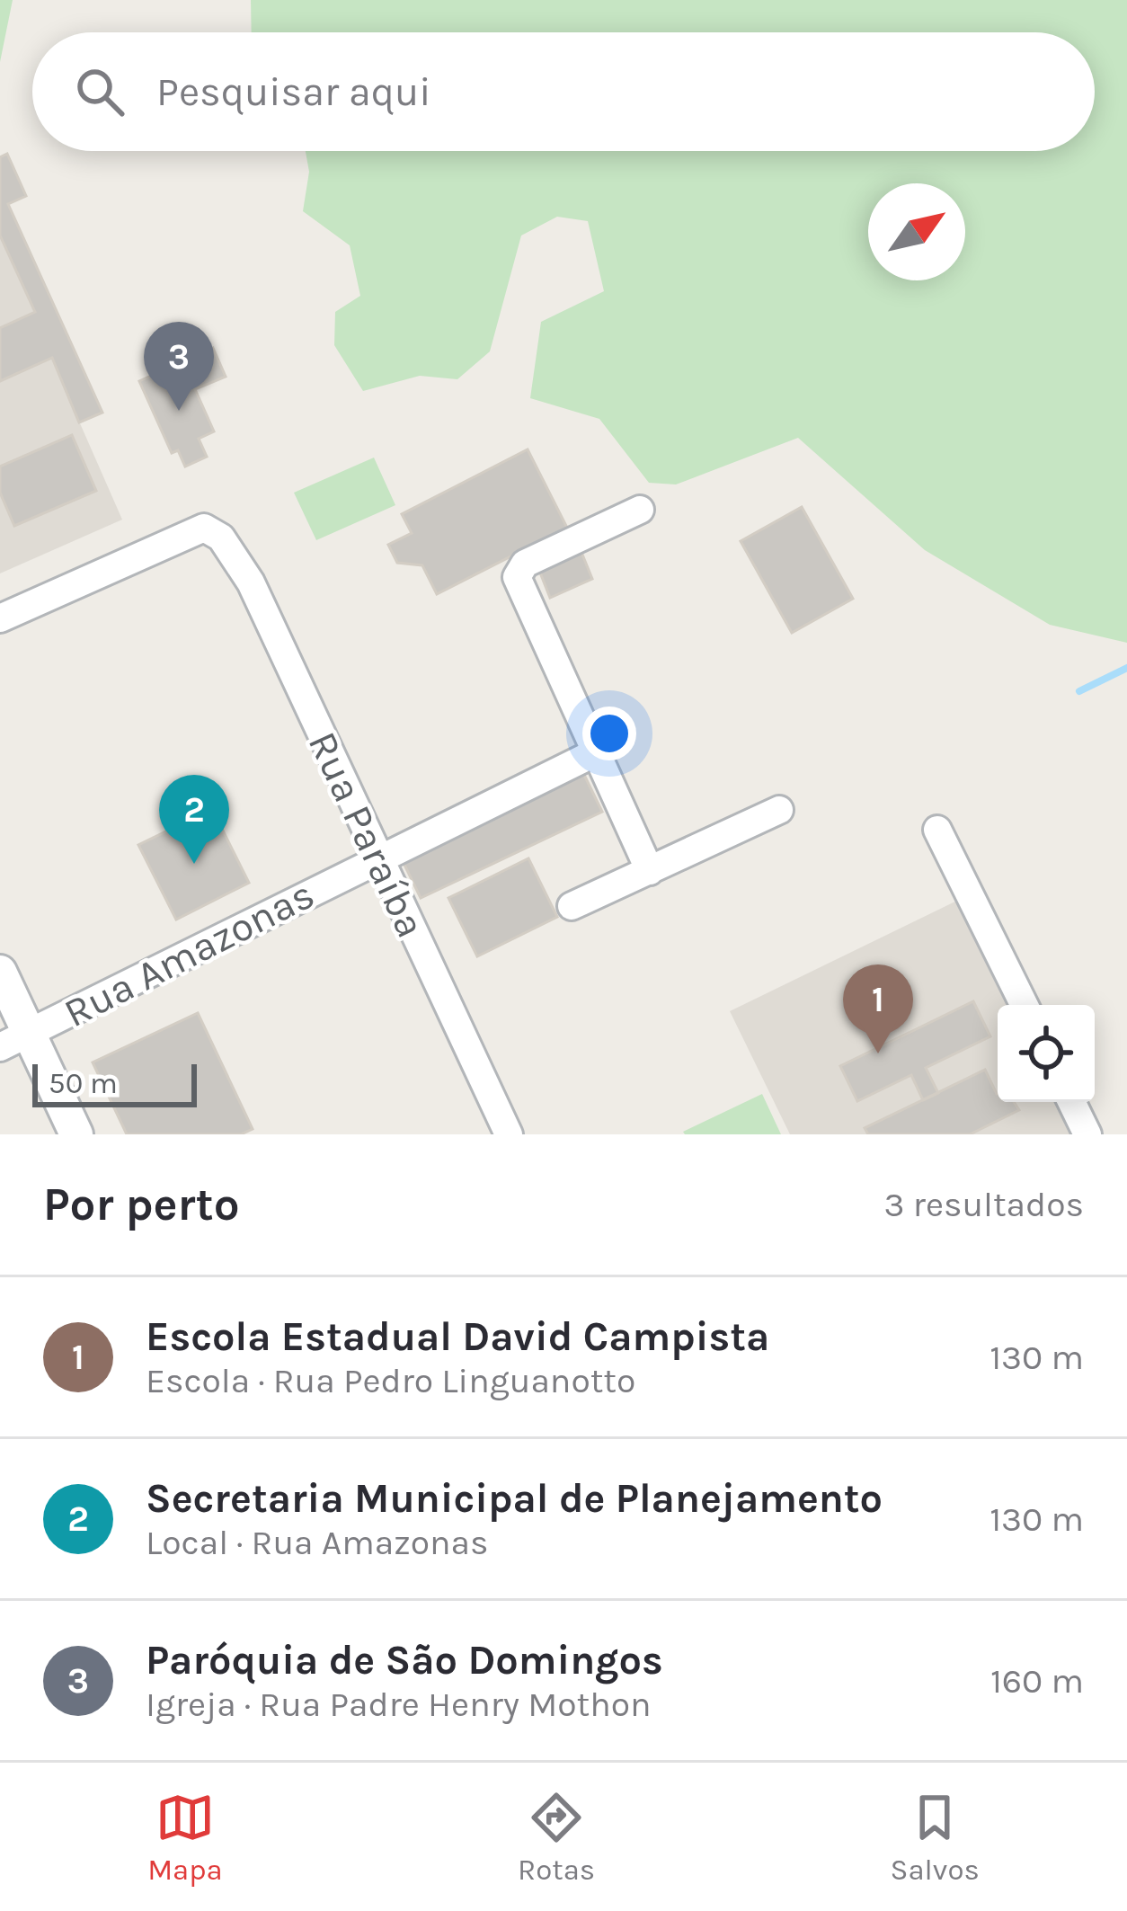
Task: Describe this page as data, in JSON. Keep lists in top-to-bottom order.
{
  "streets": {
    "street": ["Rua Paraíba", "Rua Amazonas"]
  },
  "crossings": [
    ["Rua Paraíba", "Rua Amazonas"]
  ],
  "scale_bar": "50 m",
  "north": "top right",
  "page": {
    "search": "Pesquisar aqui",
    "pins": ["3", "2", "1"],
    "scale": "50 m",
    "heading": ["Por perto", "3 resultados"],
    "list": [
      {
        "mark": "1",
        "name": "Escola Estadual David Campista",
        "note": "Escola · Rua Pedro Linguanotto",
        "value": "130 m"
      },
      {
        "mark": "2",
        "name": "Secretaria Municipal de Planejamento",
        "note": "Local · Rua Amazonas",
        "value": "130 m"
      },
      {
        "mark": "3",
        "name": "Paróquia de São Domingos",
        "note": "Igreja · Rua Padre Henry Mothon",
        "value": "160 m"
      }
    ],
    "nav": ["Mapa", "Rotas", "Salvos"]
  }
}
